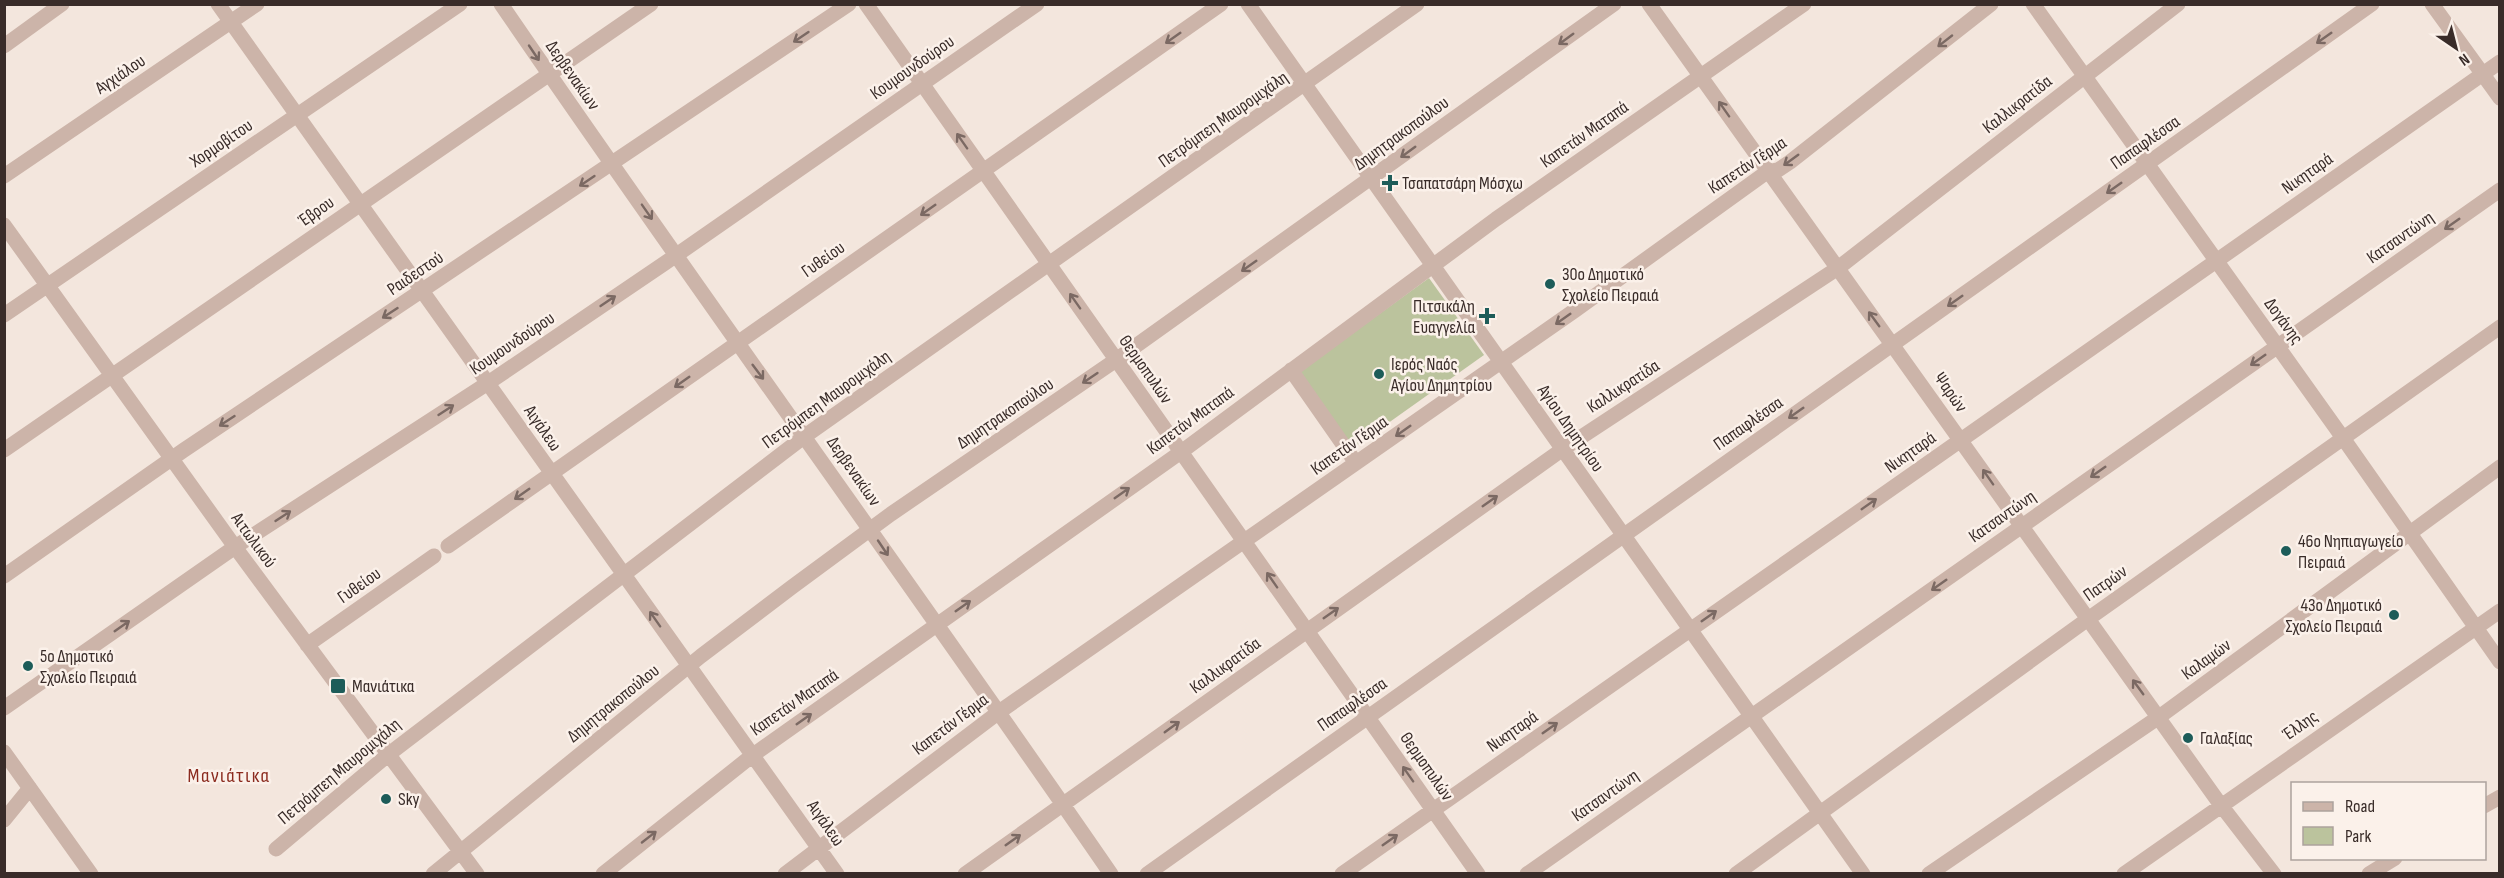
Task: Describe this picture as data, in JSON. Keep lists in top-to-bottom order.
{
  "streets": {
    "street": [
      "Κουμουνδούρου",
      "Αγχιάλου",
      "Δερβενακίων",
      "Καλλικρατίδα",
      "Πετρόμπεη Μαυρομιχάλη",
      "Δημητρακοπούλου",
      "Καπετάν Ματαπά",
      "Παπαφλέσσα",
      "Χορμοβίτου",
      "Καπετάν Γέρμα",
      "Νικηταρά",
      "Έβρου",
      "Κατσαντώνη",
      "Γυθείου",
      "Ραιδεστού",
      "Δογάνης",
      "Θερμοπυλών",
      "Ψαρών",
      "Αιγάλεω",
      "Αγίου Δημητρίου",
      "Αιτωλικού",
      "Πατρών",
      "Καλαμών",
      "Έλλης"
    ]
  },
  "crossings": [
    ["Κουμουνδούρου", "Δερβενακίων"],
    ["Κουμουνδούρου", "Θερμοπυλών"],
    ["Κουμουνδούρου", "Αιγάλεω"],
    ["Κουμουνδούρου", "Αιτωλικού"],
    ["Αγχιάλου", "Αιγάλεω"],
    ["Δερβενακίων", "Καλλικρατίδα"],
    ["Δερβενακίων", "Πετρόμπεη Μαυρομιχάλη"],
    ["Δερβενακίων", "Δημητρακοπούλου"],
    ["Δερβενακίων", "Καπετάν Ματαπά"],
    ["Δερβενακίων", "Καπετάν Γέρμα"],
    ["Δερβενακίων", "Έβρου"],
    ["Δερβενακίων", "Γυθείου"],
    ["Δερβενακίων", "Ραιδεστού"],
    ["Καλλικρατίδα", "Δογάνης"],
    ["Καλλικρατίδα", "Θερμοπυλών"],
    ["Καλλικρατίδα", "Ψαρών"],
    ["Καλλικρατίδα", "Αγίου Δημητρίου"],
    ["Πετρόμπεη Μαυρομιχάλη", "Θερμοπυλών"],
    ["Πετρόμπεη Μαυρομιχάλη", "Αιγάλεω"],
    ["Πετρόμπεη Μαυρομιχάλη", "Αγίου Δημητρίου"],
    ["Πετρόμπεη Μαυρομιχάλη", "Αιτωλικού"],
    ["Δημητρακοπούλου", "Θερμοπυλών"],
    ["Δημητρακοπούλου", "Αιγάλεω"],
    ["Δημητρακοπούλου", "Αγίου Δημητρίου"],
    ["Δημητρακοπούλου", "Αιτωλικού"],
    ["Καπετάν Ματαπά", "Θερμοπυλών"],
    ["Καπετάν Ματαπά", "Ψαρών"],
    ["Καπετάν Ματαπά", "Αιγάλεω"],
    ["Καπετάν Ματαπά", "Αγίου Δημητρίου"],
    ["Παπαφλέσσα", "Δογάνης"],
    ["Παπαφλέσσα", "Θερμοπυλών"],
    ["Παπαφλέσσα", "Ψαρών"],
    ["Παπαφλέσσα", "Αγίου Δημητρίου"],
    ["Χορμοβίτου", "Αιγάλεω"],
    ["Χορμοβίτου", "Αιτωλικού"],
    ["Καπετάν Γέρμα", "Θερμοπυλών"],
    ["Καπετάν Γέρμα", "Ψαρών"],
    ["Καπετάν Γέρμα", "Αιγάλεω"],
    ["Καπετάν Γέρμα", "Αγίου Δημητρίου"],
    ["Νικηταρά", "Δογάνης"],
    ["Νικηταρά", "Θερμοπυλών"],
    ["Νικηταρά", "Ψαρών"],
    ["Νικηταρά", "Αγίου Δημητρίου"],
    ["Έβρου", "Αιγάλεω"],
    ["Έβρου", "Αιτωλικού"],
    ["Κατσαντώνη", "Δογάνης"],
    ["Κατσαντώνη", "Ψαρών"],
    ["Κατσαντώνη", "Αγίου Δημητρίου"],
    ["Γυθείου", "Θερμοπυλών"],
    ["Γυθείου", "Αιγάλεω"],
    ["Γυθείου", "Αιτωλικού"],
    ["Ραιδεστού", "Αιγάλεω"],
    ["Ραιδεστού", "Αιτωλικού"],
    ["Δογάνης", "Πατρών"],
    ["Δογάνης", "Καλαμών"],
    ["Δογάνης", "Έλλης"],
    ["Ψαρών", "Πατρών"],
    ["Ψαρών", "Καλαμών"],
    ["Ψαρών", "Έλλης"],
    ["Αγίου Δημητρίου", "Πατρών"]
  ],
  "one_way": [
    "Κουμουνδούρου",
    "Δερβενακίων",
    "Καλλικρατίδα",
    "Δημητρακοπούλου",
    "Καπετάν Ματαπά",
    "Παπαφλέσσα",
    "Καπετάν Γέρμα",
    "Νικηταρά",
    "Κατσαντώνη",
    "Γυθείου",
    "Ραιδεστού",
    "Θερμοπυλών",
    "Ψαρών"
  ],
  "districts": ["Μανιάτικα"],
  "places": {
    "health": ["Τσαπατσάρη Μόσχω", "Πιτσικάλη Ευαγγελία"],
    "other": [
      "30ο Δημοτικό Σχολείο Πειραιά",
      "Ιερός Ναός Αγίου Δημητρίου",
      "46ο Νηπιαγωγείο Πειραιά",
      "43ο Δημοτικό Σχολείο Πειραιά",
      "5ο Δημοτικό Σχολείο Πειραιά",
      "Γαλαξίας",
      "Sky"
    ],
    "transit": ["Μανιάτικα"]
  },
  "legend": ["Road", "Park"],
  "north": "bottom right"
}
